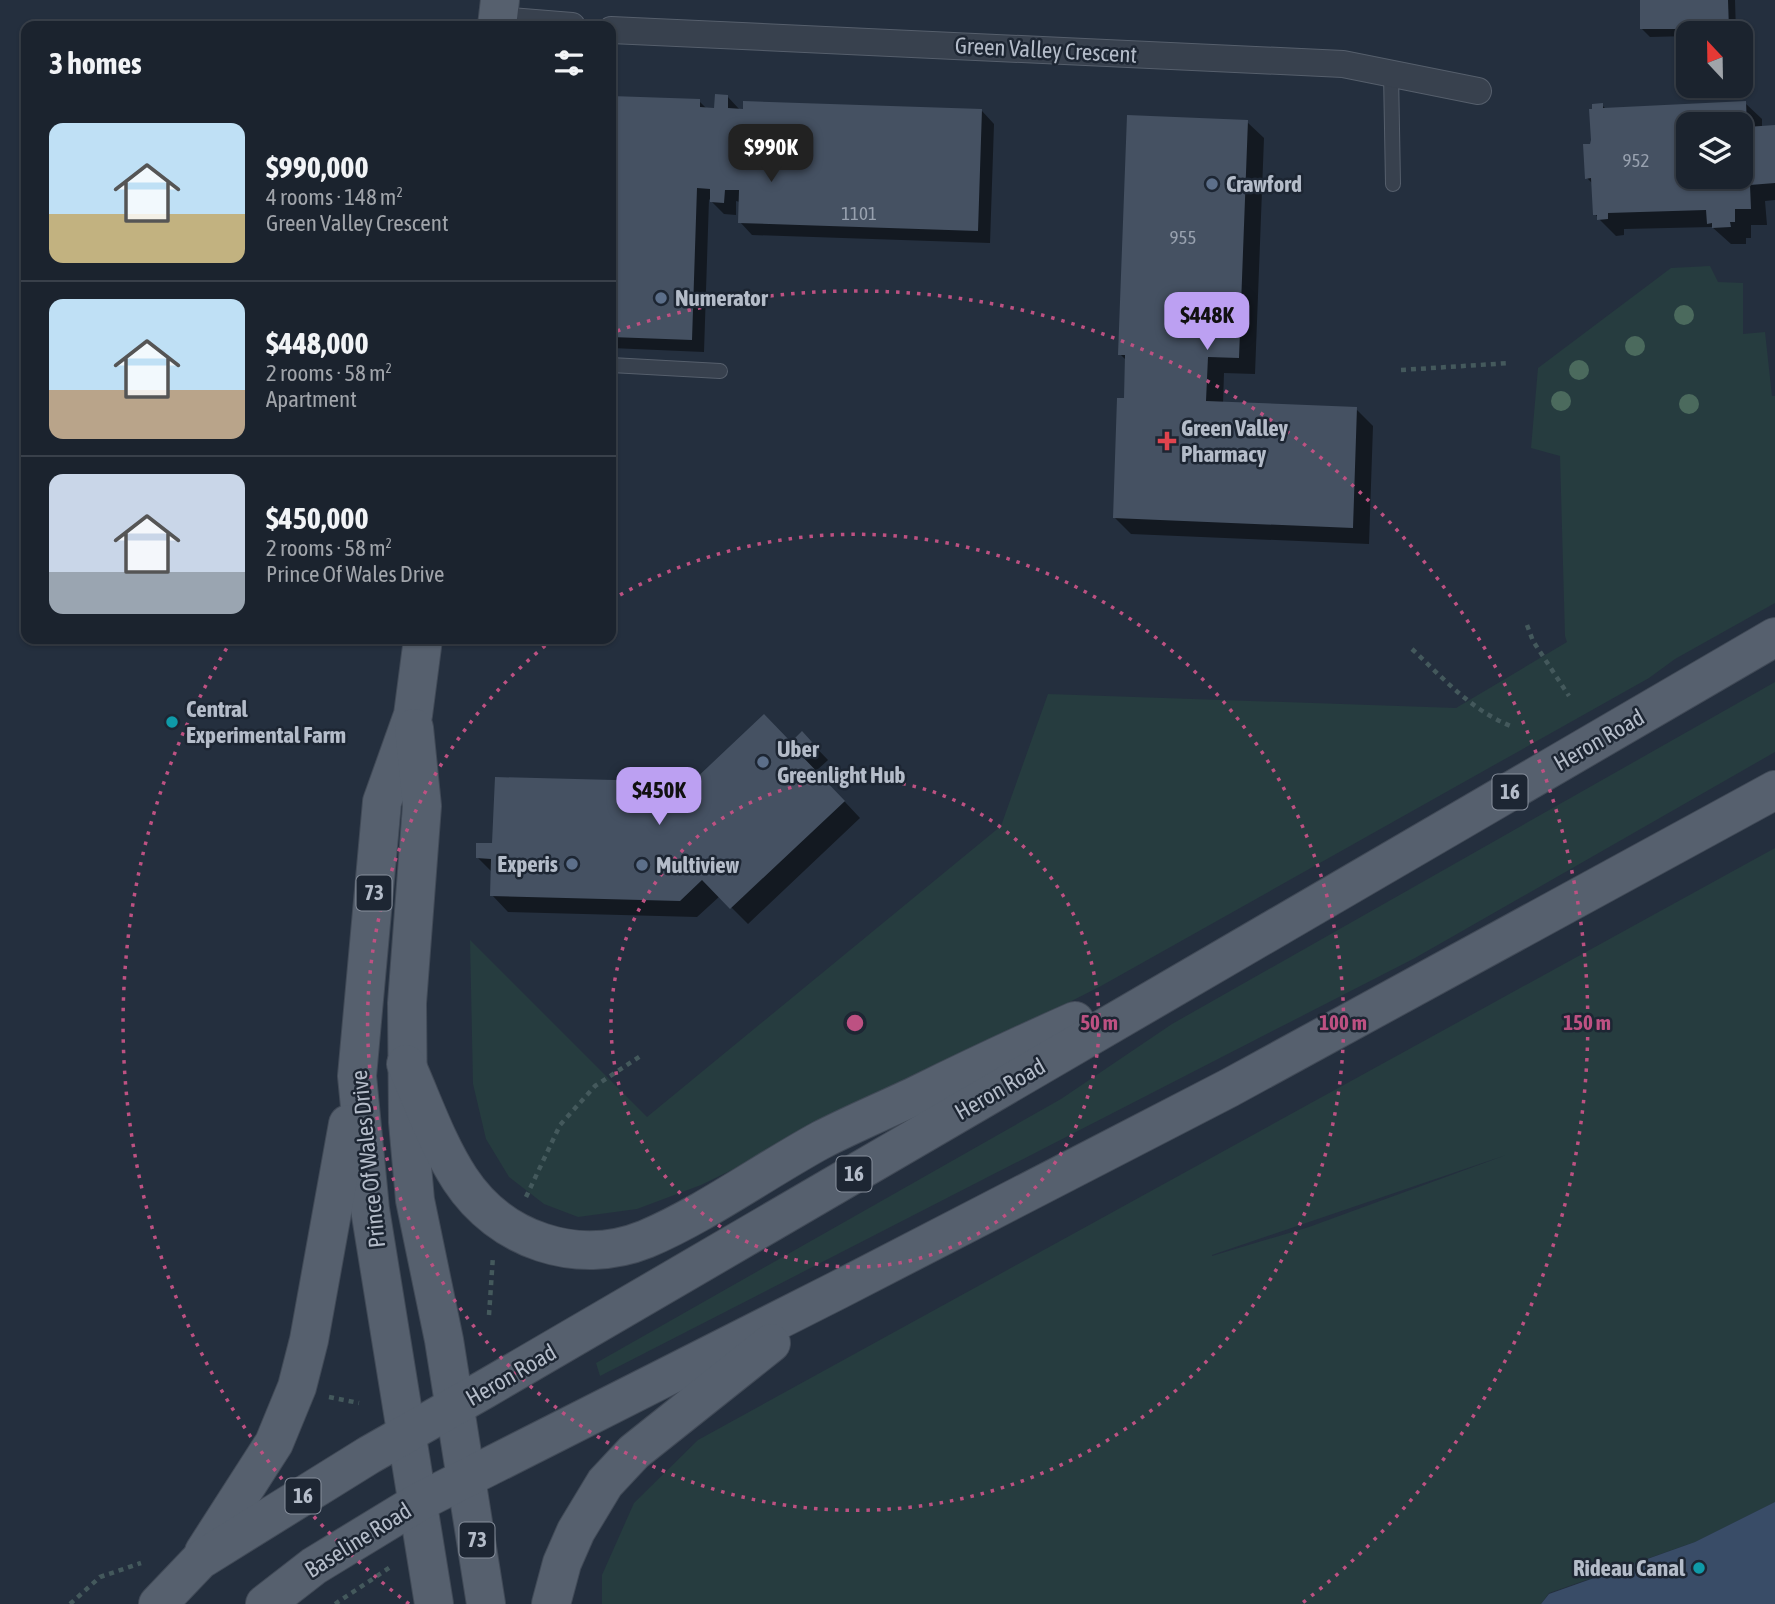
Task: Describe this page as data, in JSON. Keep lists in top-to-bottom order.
{
  "streets": {
    "main road": [
      "Heron Road",
      "16",
      "73",
      "Prince Of Wales Drive",
      "Baseline Road"
    ],
    "street": ["Green Valley Crescent"]
  },
  "crossings": [
    ["Heron Road", "16"],
    ["Heron Road", "Prince Of Wales Drive"],
    ["16", "Prince Of Wales Drive"],
    ["Prince Of Wales Drive", "Baseline Road"]
  ],
  "places": {
    "other": [
      "Crawford",
      "Numerator",
      "Central Experimental Farm",
      "Uber Greenlight Hub",
      "Experis",
      "Multiview",
      "Rideau Canal"
    ],
    "health": ["Green Valley Pharmacy"]
  },
  "house_numbers": ["952", "1101", "955"],
  "north": "top",
  "page": {
    "heading": "3 homes",
    "list": [
      {
        "name": "$990,000",
        "note": "4 rooms · 148 m² · Green Valley Crescent"
      },
      {
        "name": "$448,000",
        "note": "2 rooms · 58 m² · Apartment"
      },
      {
        "name": "$450,000",
        "note": "2 rooms · 58 m² · Prince Of Wales Drive"
      }
    ],
    "price": ["$990K", "$448K", "$450K"]
  },
  "rings": ["50 m", "100 m", "150 m"]
}
